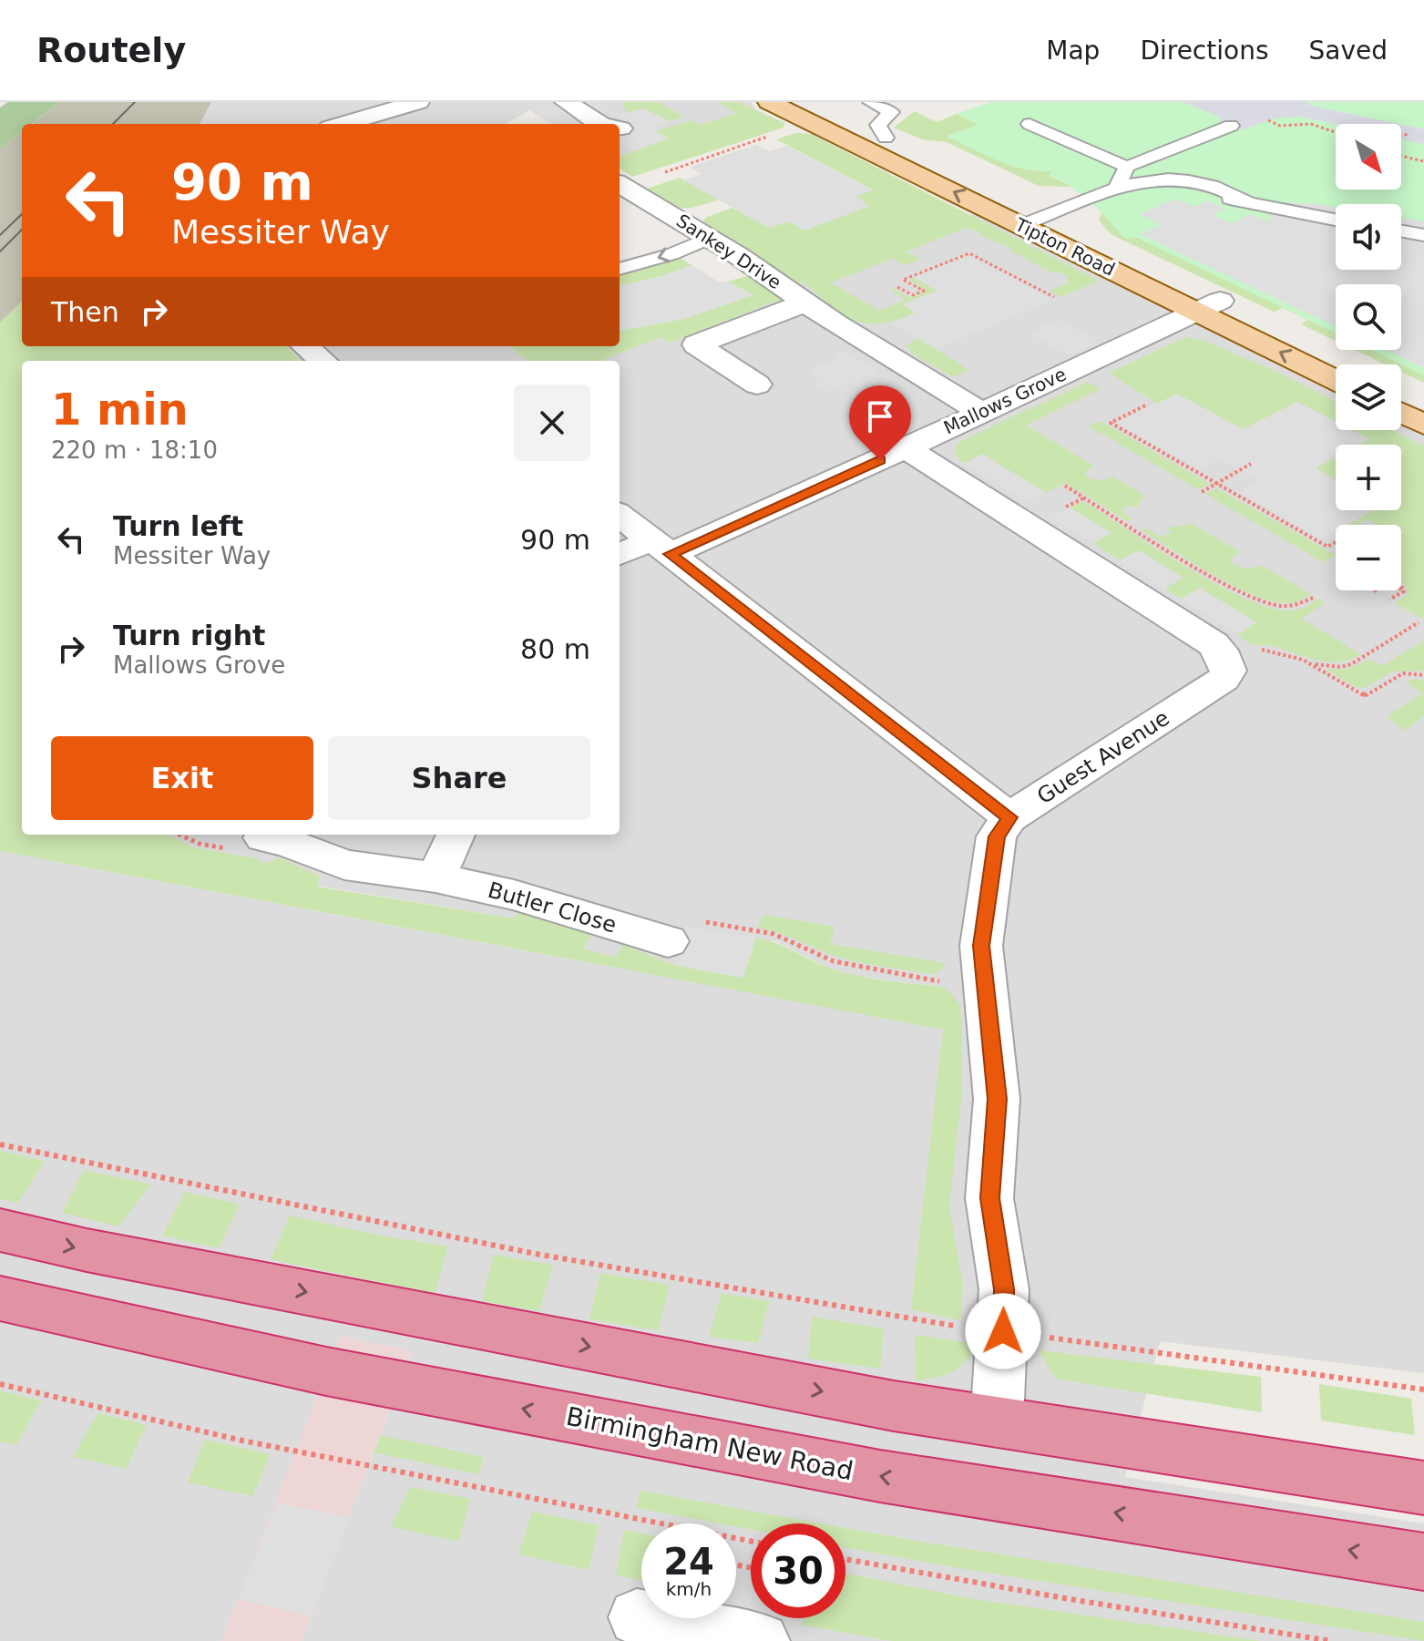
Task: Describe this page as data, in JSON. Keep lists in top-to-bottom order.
{
  "streets": {
    "highway": ["Birmingham New Road"],
    "main road": ["Tipton Road"],
    "street": [
      "Sankey Drive",
      "Mallows Grove",
      "Guest Avenue",
      "Butler Close"
    ]
  },
  "crossings": [
    ["Tipton Road", "Mallows Grove"],
    ["Sankey Drive", "Mallows Grove"]
  ],
  "north": "bottom right",
  "page": {
    "header": "Routely",
    "nav": ["Map", "Directions", "Saved"],
    "map_buttons": ["+", "−"],
    "turn": ["90 m", "Messiter Way"],
    "then": "Then",
    "heading": ["1 min", "220 m · 18:10"],
    "list": [
      {
        "name": "Turn left",
        "note": "Messiter Way",
        "value": "90 m"
      },
      {
        "name": "Turn right",
        "note": "Mallows Grove",
        "value": "80 m"
      }
    ],
    "buttons": ["Exit", "Share"],
    "speed": "24 km/h",
    "limit": "30"
  }
}
